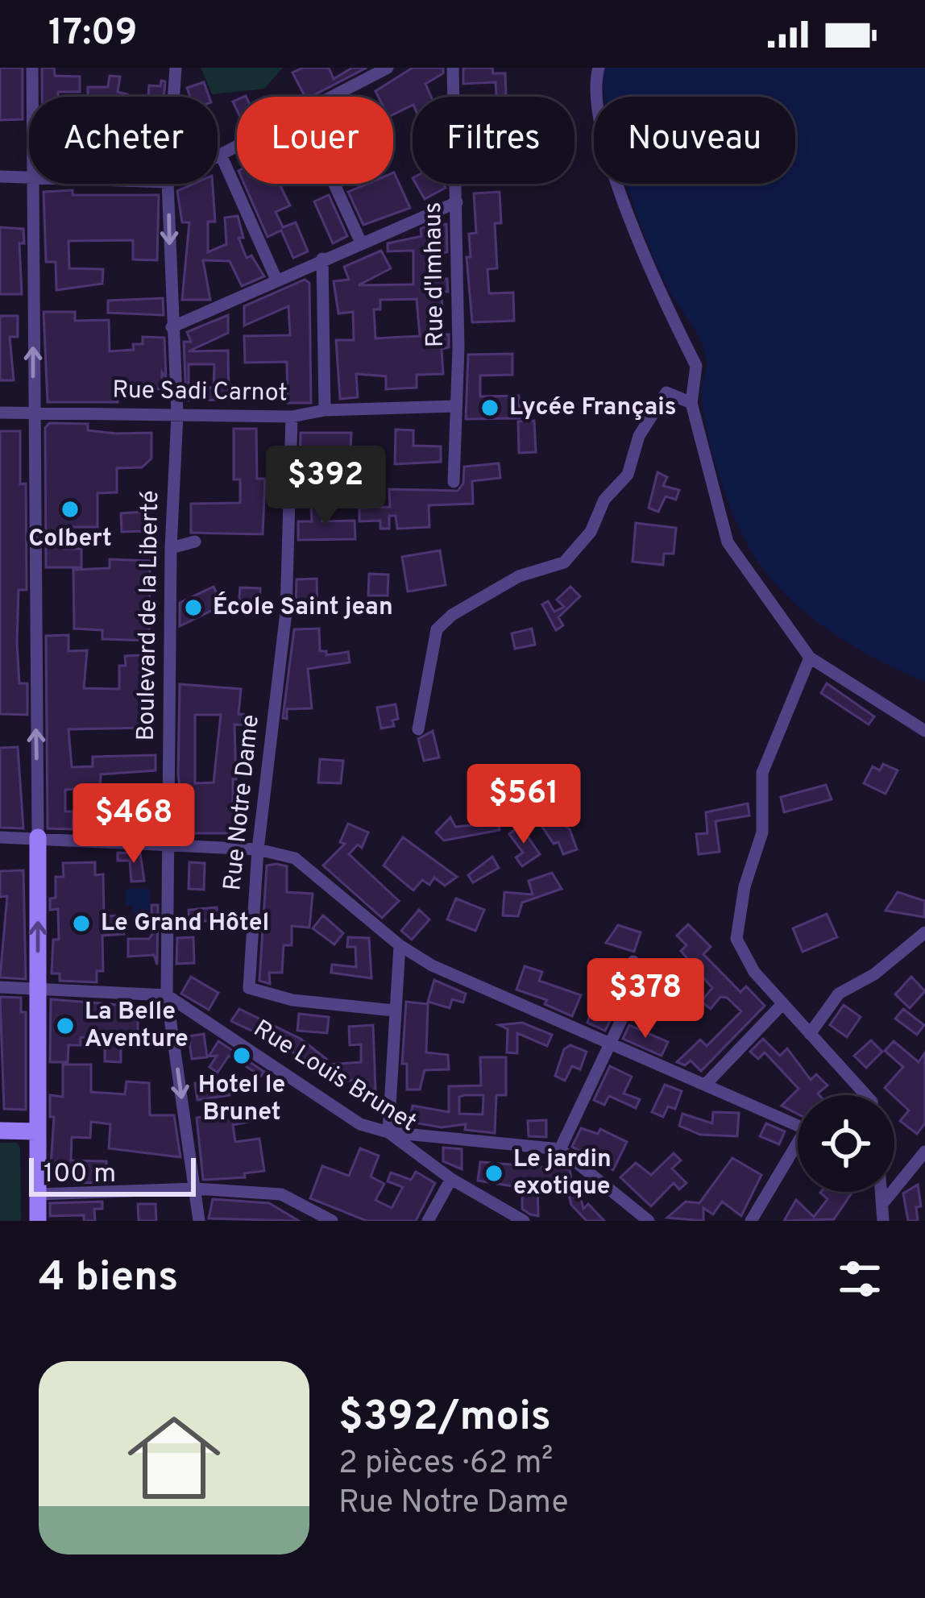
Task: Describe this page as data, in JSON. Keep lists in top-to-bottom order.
{
  "streets": {
    "street": [
      "Rue d'Imhaus",
      "Rue Sadi Carnot",
      "Boulevard de la Liberté",
      "Rue Notre Dame",
      "Rue Louis Brunet"
    ]
  },
  "crossings": [
    ["Rue d'Imhaus", "Rue Sadi Carnot"],
    ["Rue Sadi Carnot", "Boulevard de la Liberté"],
    ["Rue Sadi Carnot", "Rue Notre Dame"],
    ["Boulevard de la Liberté", "Rue Louis Brunet"]
  ],
  "places": [
    "Lycée Français",
    "Colbert",
    "École Saint jean",
    "Le Grand Hôtel",
    "La Belle Aventure",
    "Hotel le Brunet",
    "Le jardin exotique"
  ],
  "scale_bar": "100 m",
  "page": {
    "status": "17:09",
    "chip": [
      "Acheter",
      "Louer",
      "Filtres",
      "Nouveau"
    ],
    "price": [
      "$392",
      "$561",
      "$468",
      "$378"
    ],
    "scale": "100 m",
    "heading": "4 biens",
    "list": [
      {
        "name": "$392/mois",
        "note": "2 pièces · 62 m² · Rue Notre Dame"
      }
    ]
  }
}
